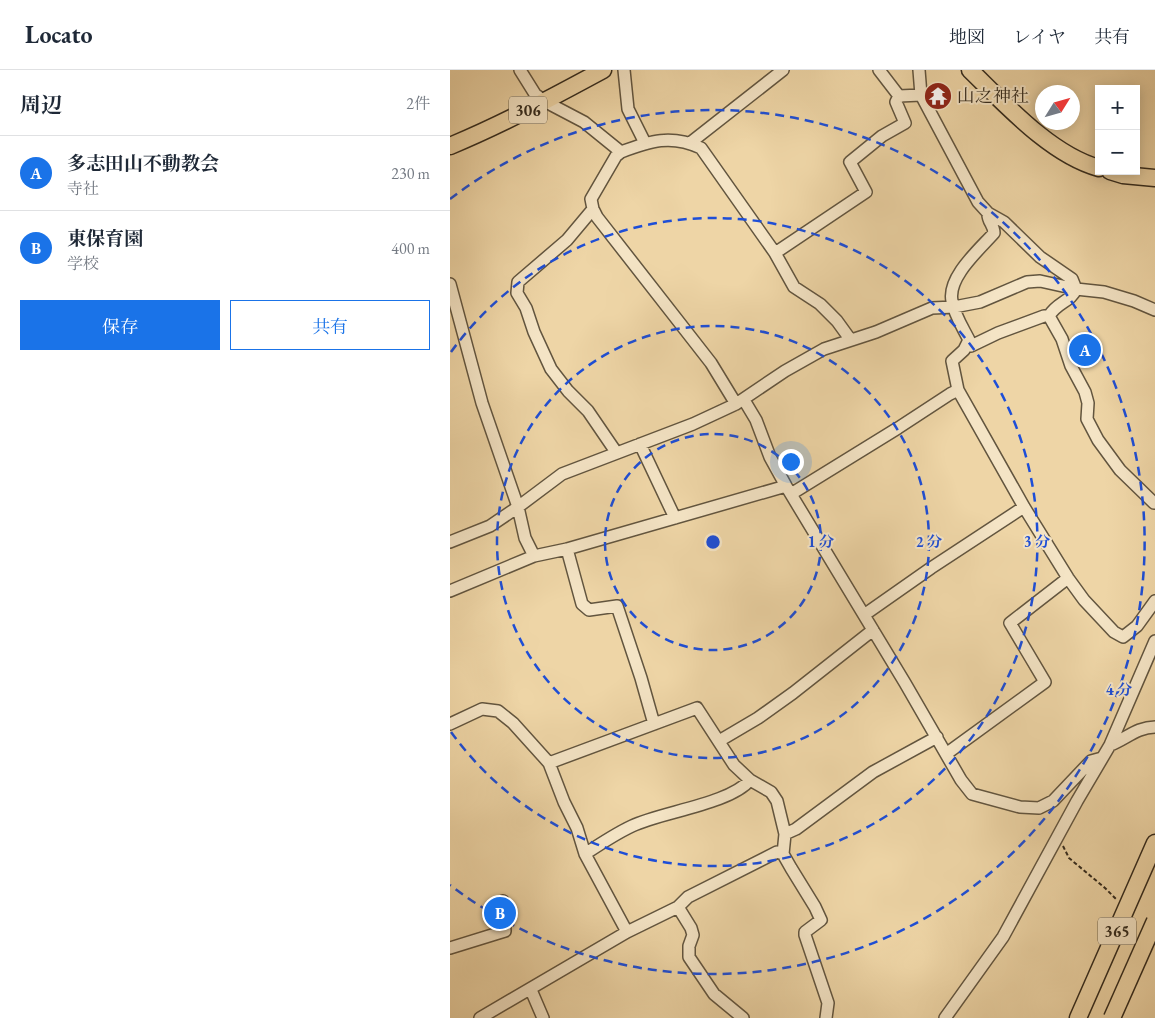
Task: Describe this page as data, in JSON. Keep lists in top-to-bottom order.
{
  "streets": {
    "highway": ["306", "365"]
  },
  "places": {
    "temple": ["山之神社"]
  },
  "north": "top right",
  "page": {
    "header": "Locato",
    "nav": ["地図", "レイヤ", "共有"],
    "heading": ["周辺", "2件"],
    "map_buttons": ["+", "−"],
    "list": [
      {
        "mark": "A",
        "name": "多志田山不動教会",
        "note": "寺社",
        "value": "230 m"
      },
      {
        "mark": "B",
        "name": "東保育園",
        "note": "学校",
        "value": "400 m"
      }
    ],
    "buttons": ["保存", "共有"],
    "pins": ["A", "B"]
  },
  "rings": [
    "1 分",
    "2 分",
    "3 分",
    "4 分"
  ]
}
